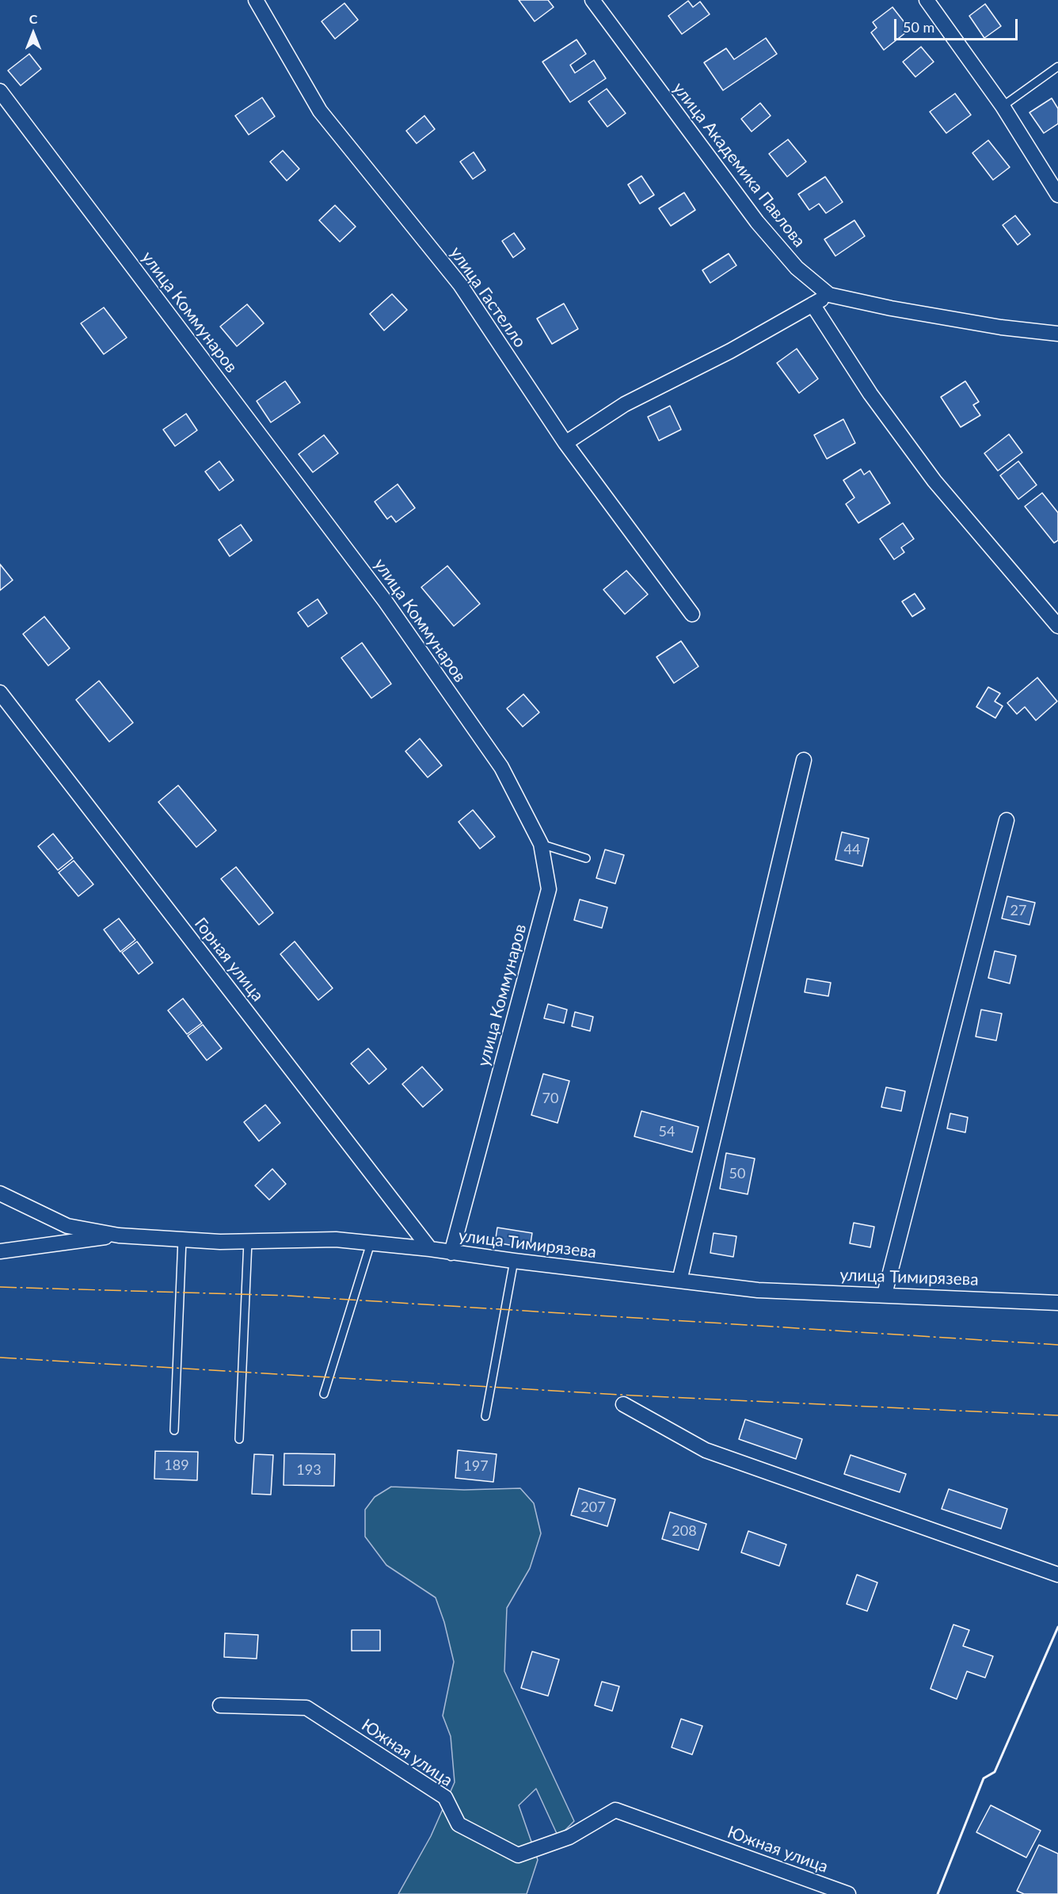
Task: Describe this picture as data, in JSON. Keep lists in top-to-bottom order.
{
  "streets": {
    "street": [
      "улица Академика Павлова",
      "улица Гастелло",
      "улица Коммунаров",
      "Горная улица",
      "улица Тимирязева",
      "Южная улица"
    ]
  },
  "crossings": [
    ["улица Коммунаров", "улица Тимирязева"],
    ["Горная улица", "улица Тимирязева"]
  ],
  "house_numbers": [
    "44",
    "27",
    "70",
    "54",
    "50",
    "189",
    "197",
    "193",
    "207",
    "208"
  ],
  "scale_bar": "50 m",
  "north": "top"
}
